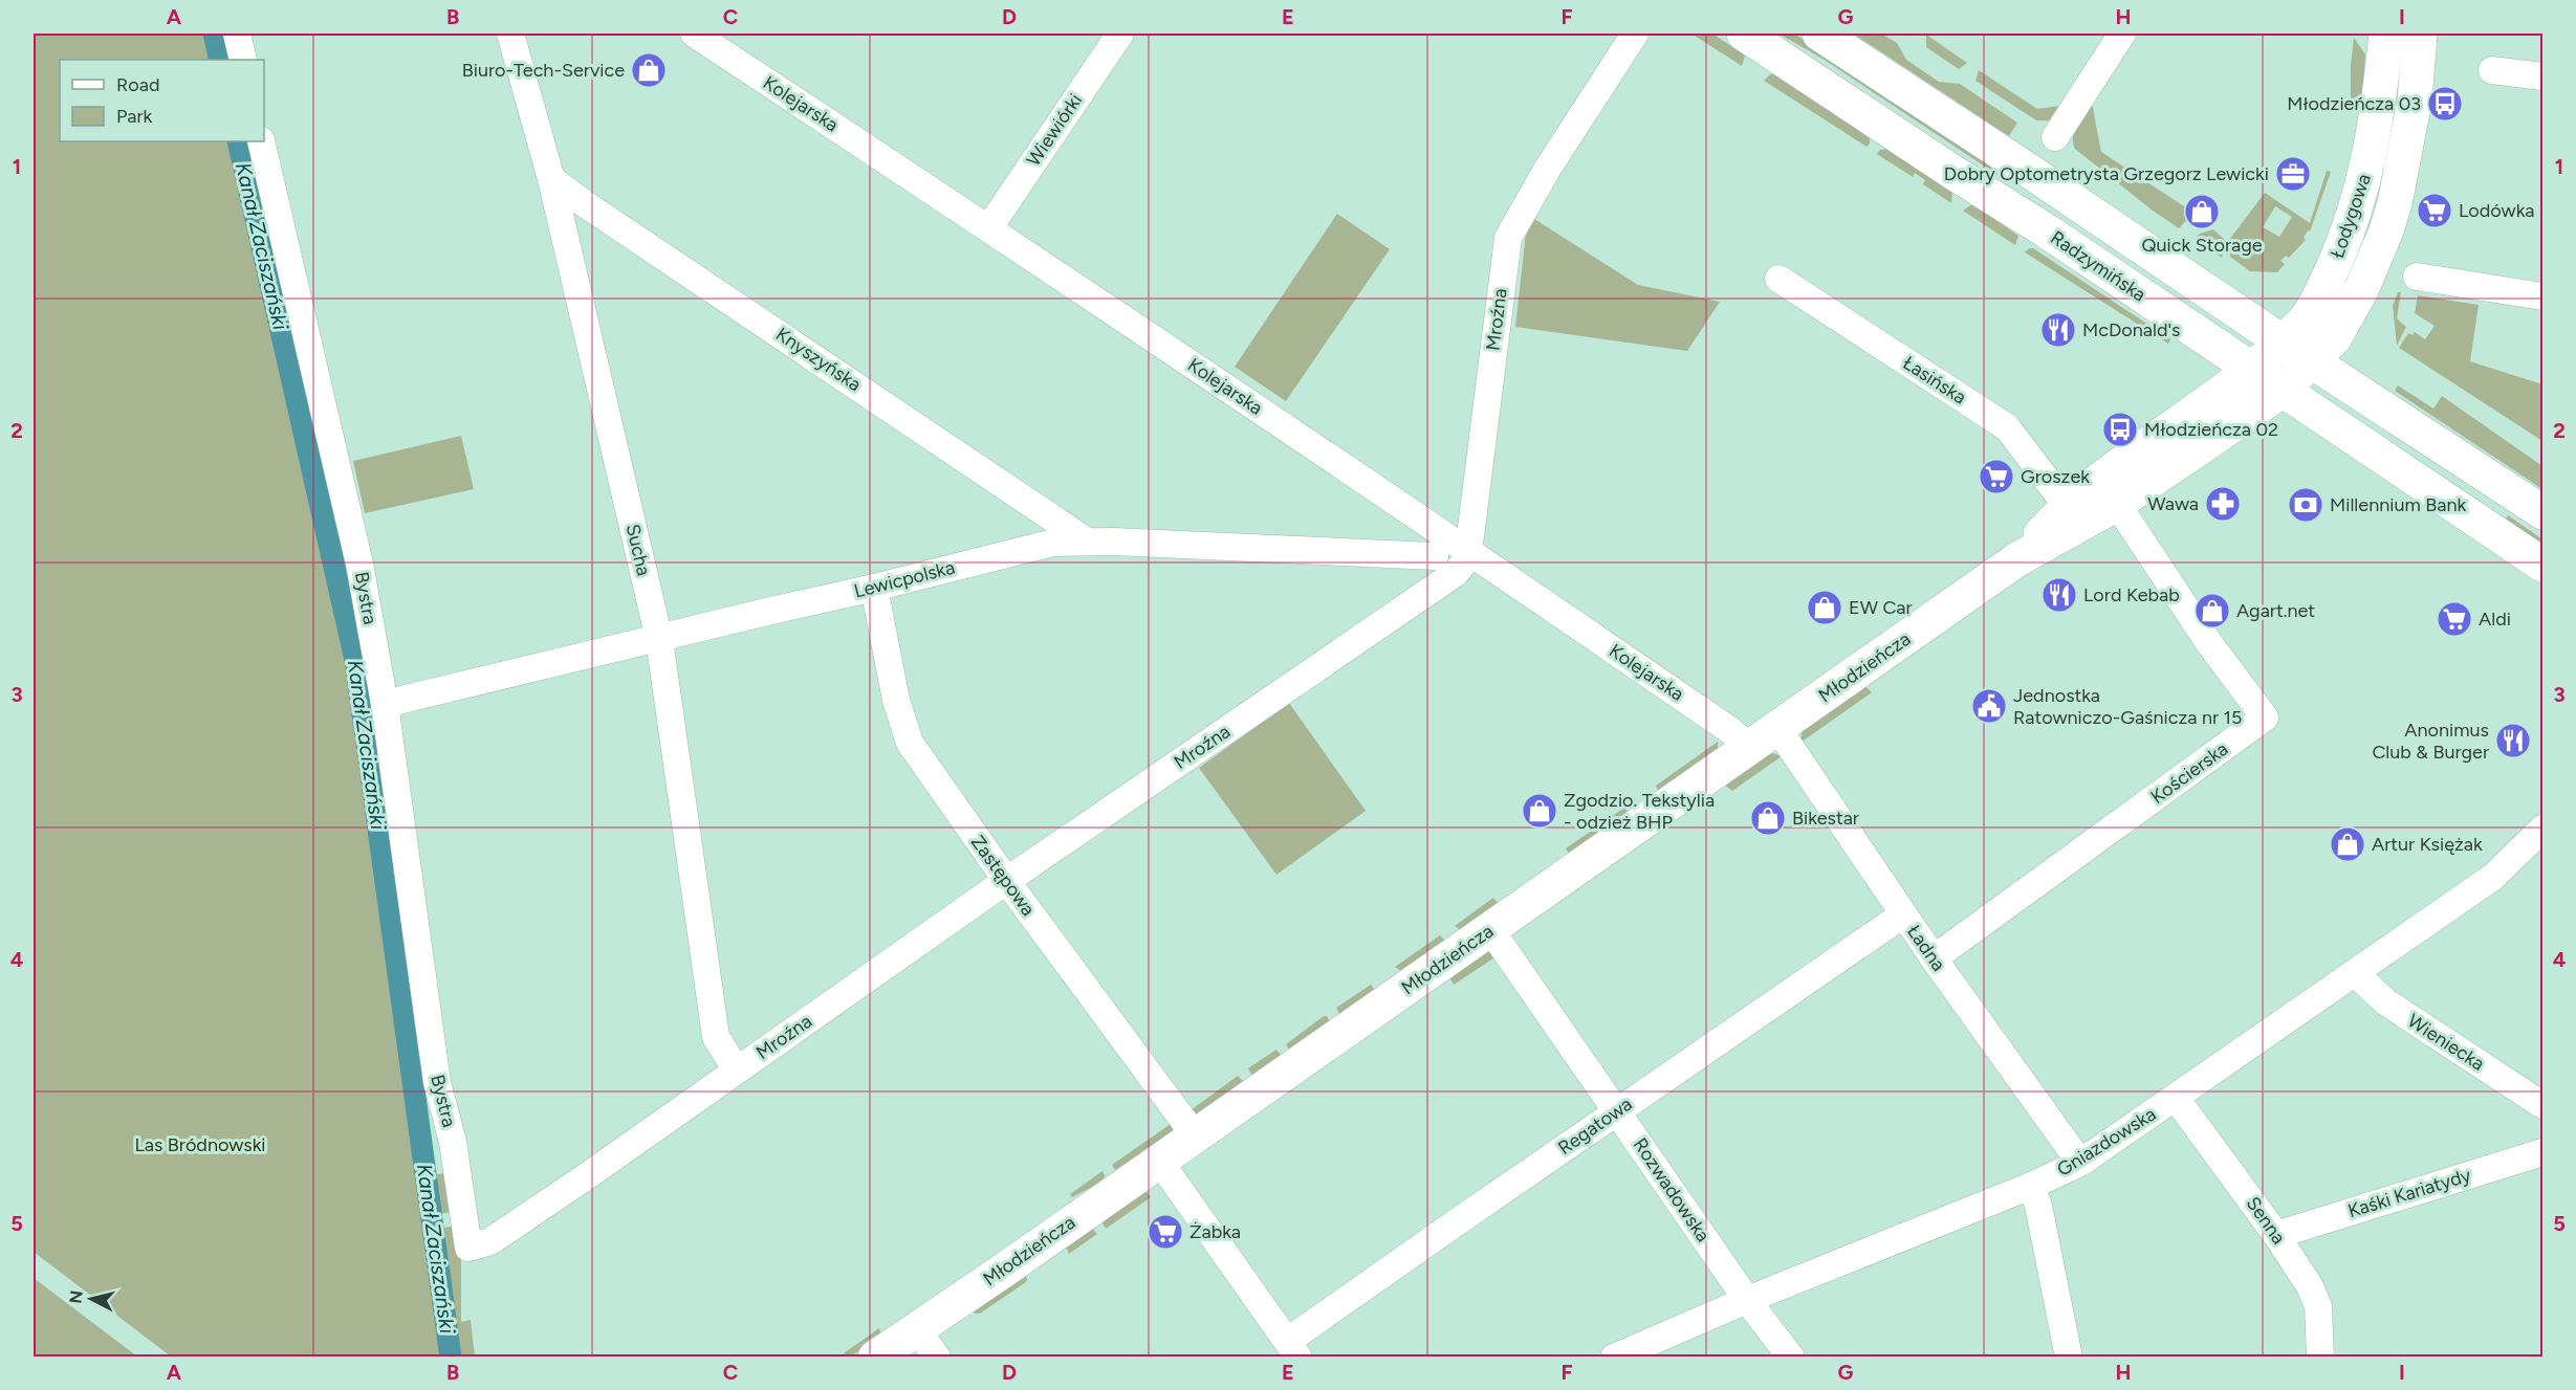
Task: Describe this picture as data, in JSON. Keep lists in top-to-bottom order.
{
  "streets": {
    "main road": ["Łodygowa", "Radzymińska", "Młodzieńcza"],
    "street": [
      "Kolejarska",
      "Wiewiórki",
      "Mroźna",
      "Knyszyńska",
      "Łasińska",
      "Sucha",
      "Lewicpolska",
      "Bystra",
      "Kościerska",
      "Zastępowa",
      "Ładna",
      "Wieniecka",
      "Regatowa",
      "Gniazdowska",
      "Rozwadowska",
      "Kaśki Kariatydy",
      "Senna"
    ]
  },
  "crossings": [
    ["Kolejarska", "Wiewiórki"],
    ["Kolejarska", "Mroźna"],
    ["Kolejarska", "Młodzieńcza"],
    ["Łodygowa", "Radzymińska"],
    ["Łodygowa", "Młodzieńcza"],
    ["Radzymińska", "Młodzieńcza"],
    ["Mroźna", "Sucha"],
    ["Mroźna", "Bystra"],
    ["Mroźna", "Zastępowa"],
    ["Knyszyńska", "Sucha"],
    ["Knyszyńska", "Lewicpolska"],
    ["Łasińska", "Młodzieńcza"],
    ["Sucha", "Lewicpolska"],
    ["Lewicpolska", "Bystra"],
    ["Lewicpolska", "Zastępowa"],
    ["Młodzieńcza", "Kościerska"],
    ["Młodzieńcza", "Zastępowa"],
    ["Młodzieńcza", "Ładna"],
    ["Młodzieńcza", "Rozwadowska"],
    ["Kościerska", "Ładna"],
    ["Ładna", "Regatowa"],
    ["Ładna", "Gniazdowska"],
    ["Wieniecka", "Gniazdowska"],
    ["Regatowa", "Rozwadowska"],
    ["Gniazdowska", "Rozwadowska"],
    ["Gniazdowska", "Senna"],
    ["Kaśki Kariatydy", "Senna"]
  ],
  "water": ["Kanał Zaciszański"],
  "parks": ["Las Bródnowski"],
  "places": {
    "shop": [
      "Biuro-Tech-Service",
      "Quick Storage",
      "EW Car",
      "Agart.net",
      "Zgodzio. Tekstylia - odzież BHP",
      "Bikestar",
      "Artur Księżak"
    ],
    "bus stop": ["Młodzieńcza 03", "Młodzieńcza 02"],
    "office": ["Dobry Optometrysta Grzegorz Lewicki"],
    "supermarket": [
      "Lodówka",
      "Groszek",
      "Aldi",
      "Żabka"
    ],
    "restaurant": ["McDonald's", "Lord Kebab", "Anonimus Club & Burger"],
    "pharmacy": ["Wawa"],
    "bank": ["Millennium Bank"],
    "public building": ["Jednostka Ratowniczo-Gaśnicza nr 15"]
  },
  "legend": ["Road", "Park"],
  "north": "left",
  "grid": {
    "columns": [
      "A",
      "B",
      "C",
      "D",
      "E",
      "F",
      "G",
      "H",
      "I"
    ],
    "rows": [
      "1",
      "2",
      "3",
      "4",
      "5"
    ]
  }
}
